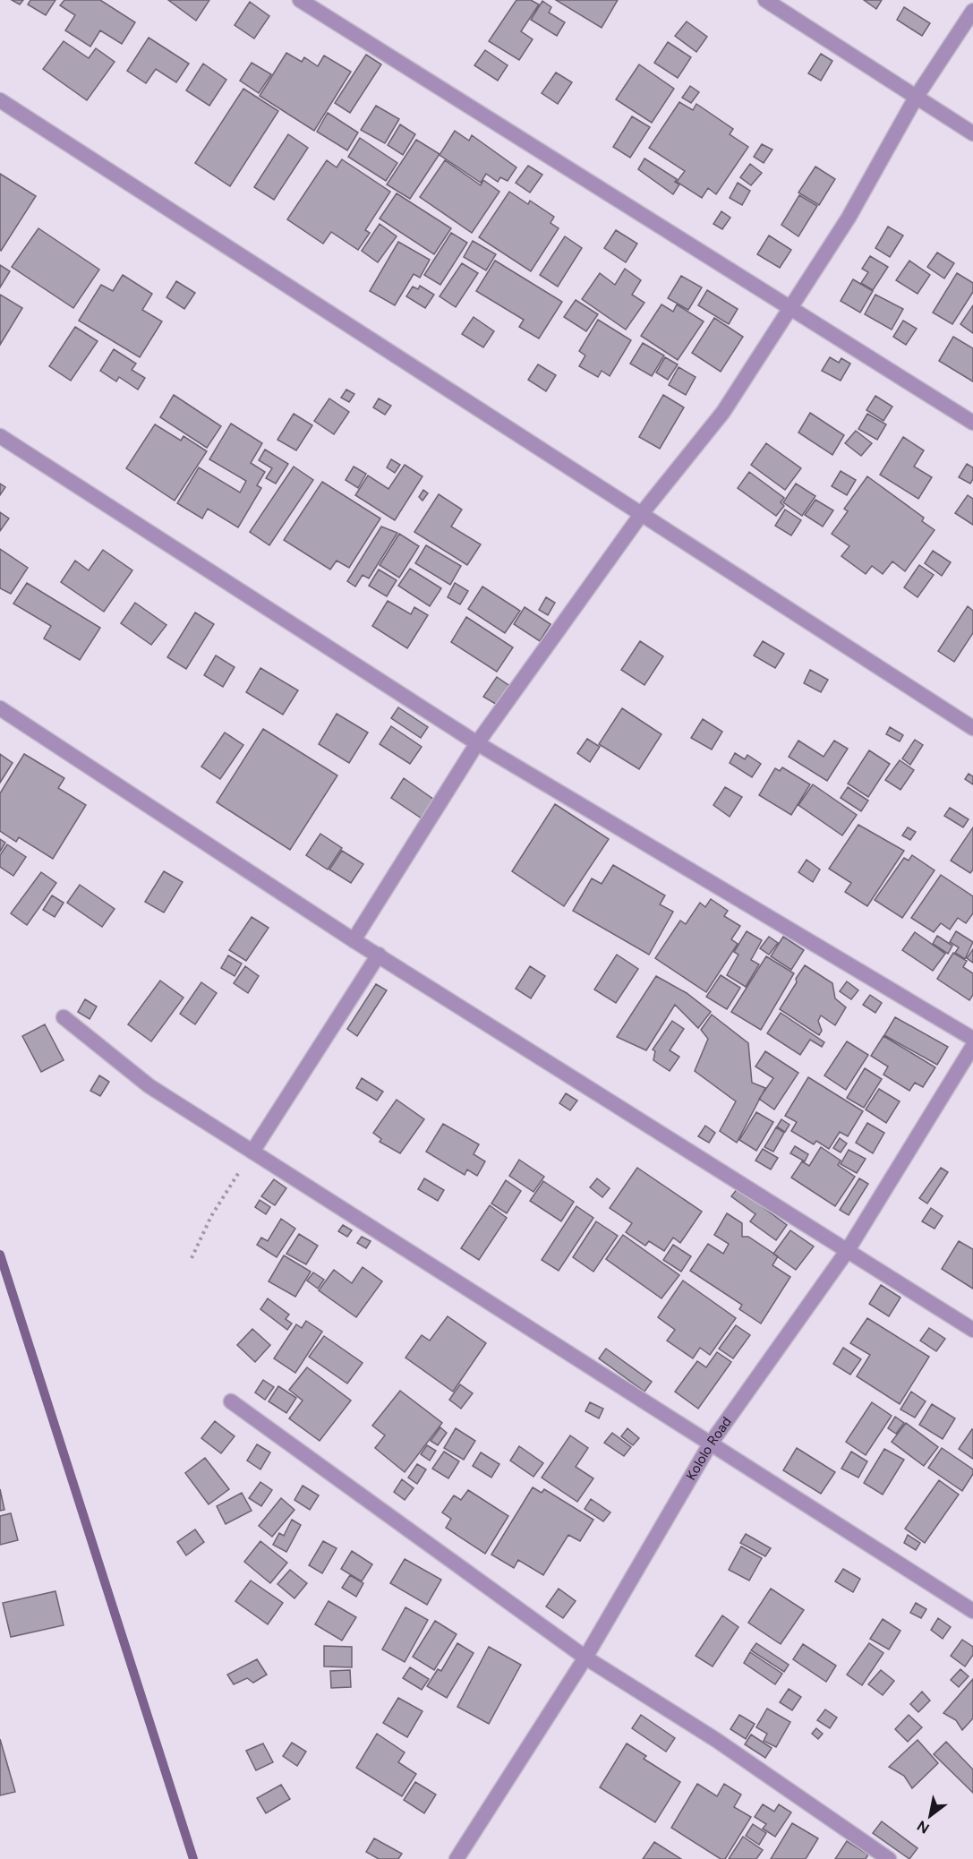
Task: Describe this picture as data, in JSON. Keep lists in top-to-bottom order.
{
  "streets": {
    "street": ["Kololo Road"]
  },
  "north": "bottom left"
}
